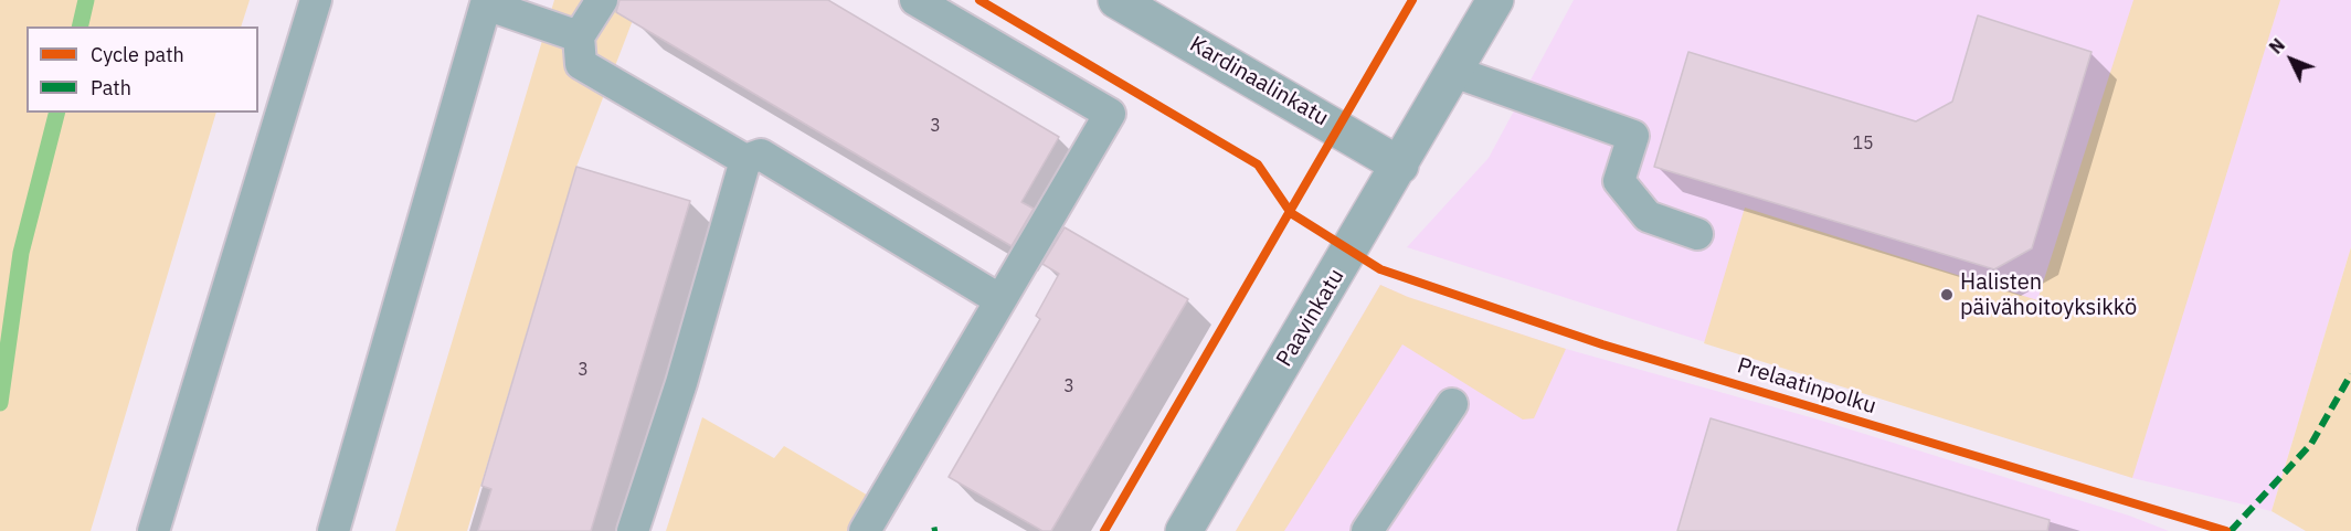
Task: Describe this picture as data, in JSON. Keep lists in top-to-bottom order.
{
  "streets": {
    "street": ["Kardinaalinkatu", "Paavinkatu"],
    "cycle path": ["Prelaatinpolku"]
  },
  "crossings": [
    ["Kardinaalinkatu", "Paavinkatu"]
  ],
  "places": ["Halisten päivähoitoyksikkö"],
  "house_numbers": [
    "3",
    "15",
    "3",
    "3"
  ],
  "legend": ["Cycle path", "Path"],
  "north": "top left"
}
